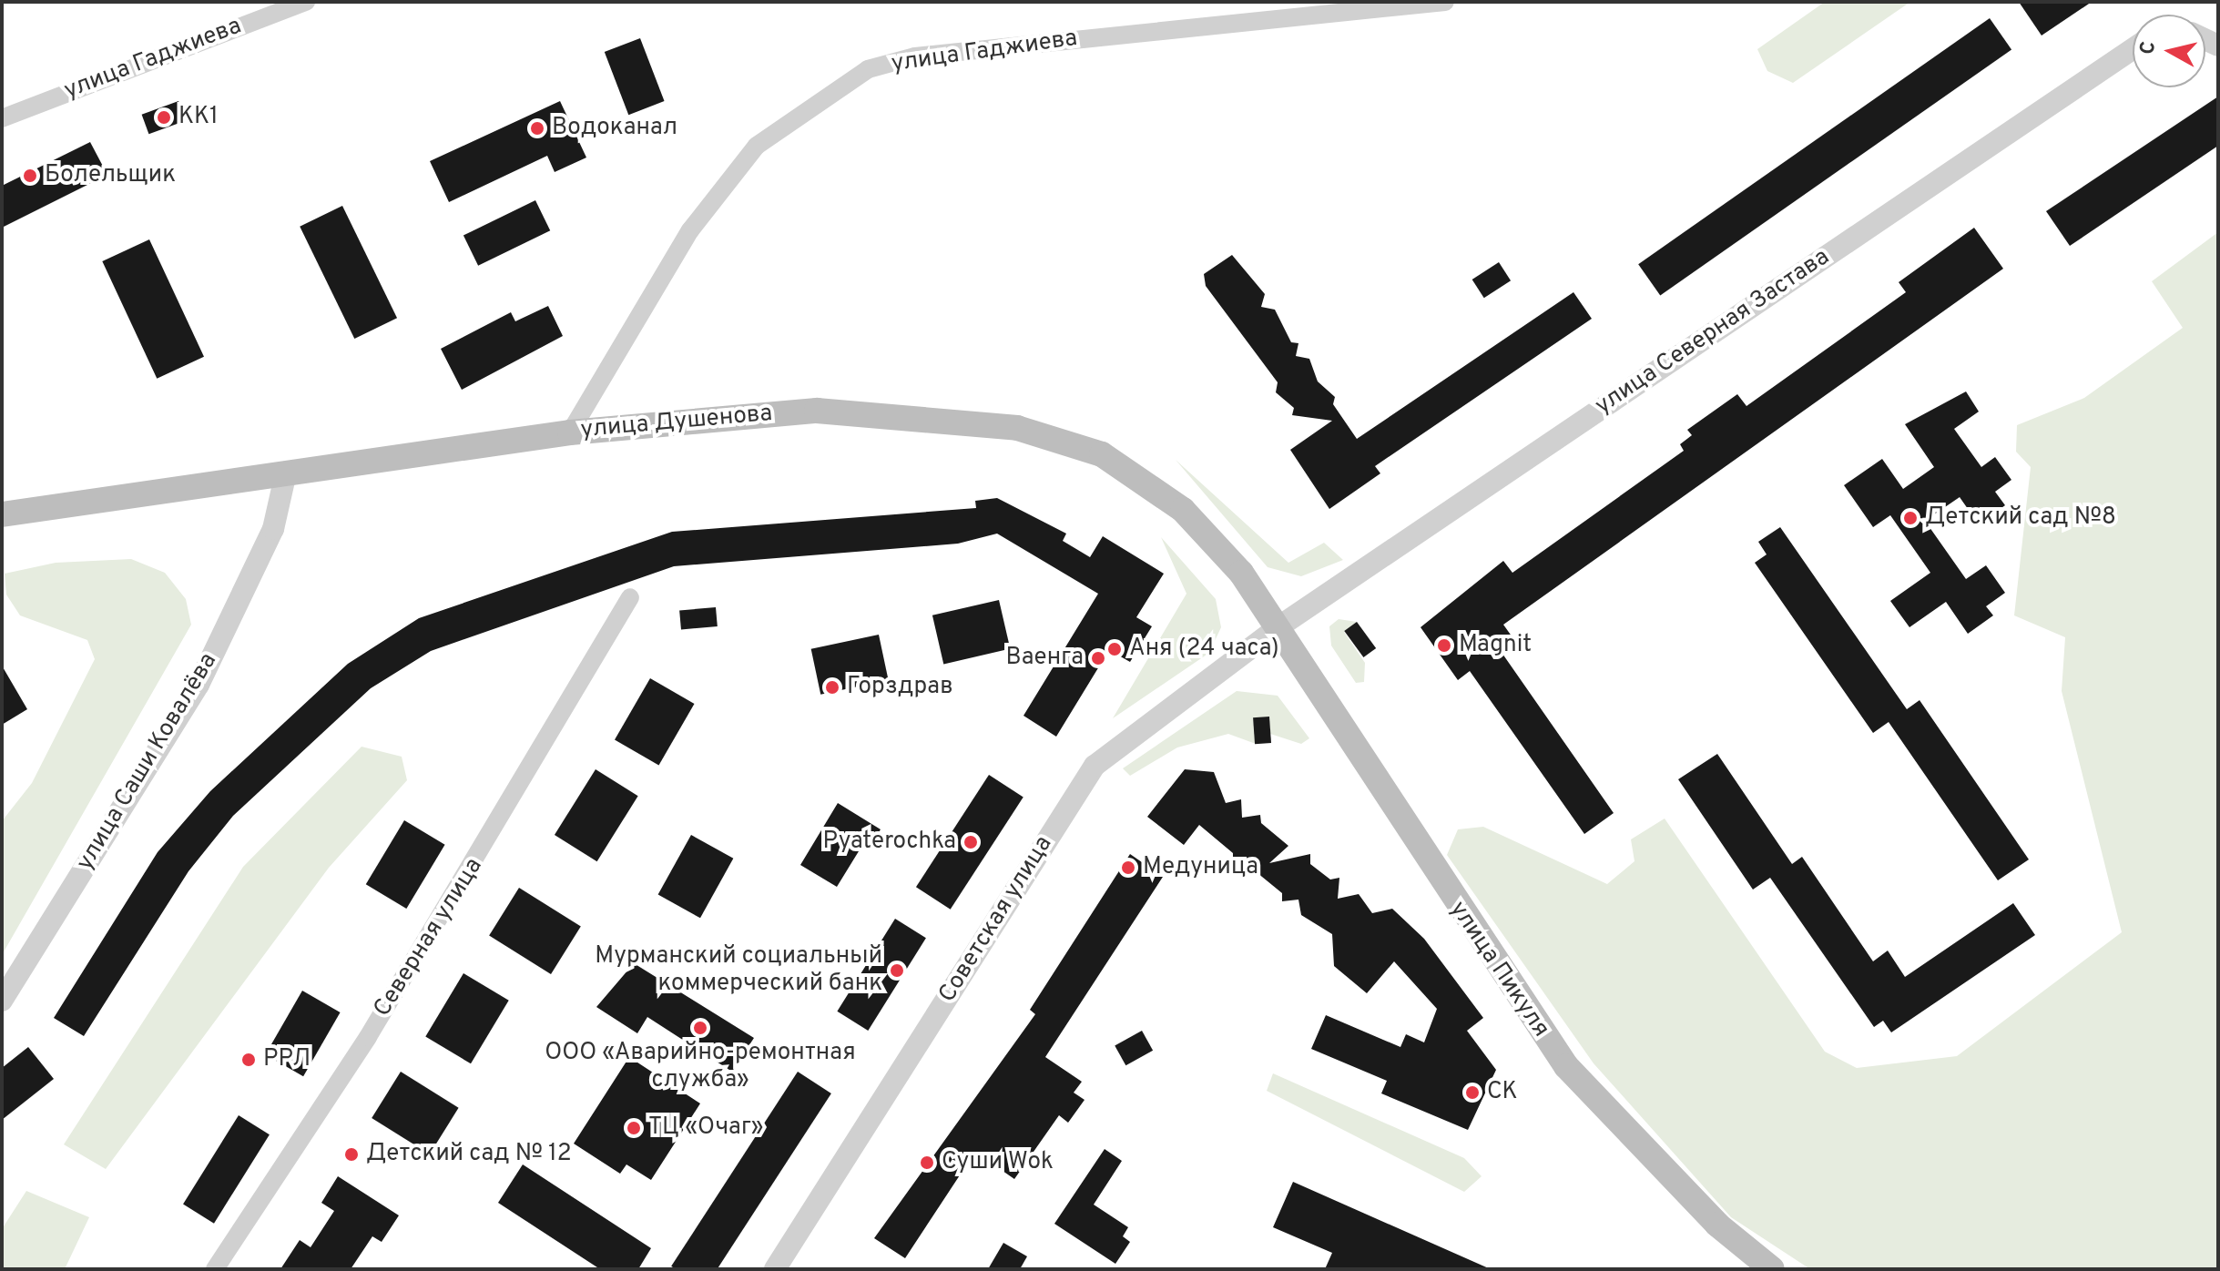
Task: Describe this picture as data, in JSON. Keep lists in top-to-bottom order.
{
  "streets": {
    "main road": ["улица Душенова", "улица Пикуля"],
    "street": [
      "улица Гаджиева",
      "улица Северная Застава",
      "улица Саши Ковалёва",
      "Советская улица",
      "Северная улица"
    ]
  },
  "crossings": [
    ["улица Гаджиева", "улица Душенова"],
    ["улица Северная Застава", "улица Душенова"],
    ["улица Северная Застава", "Советская улица"],
    ["улица Северная Застава", "улица Пикуля"],
    ["улица Душенова", "улица Саши Ковалёва"],
    ["улица Душенова", "Советская улица"],
    ["улица Душенова", "улица Пикуля"],
    ["Советская улица", "улица Пикуля"]
  ],
  "places": [
    "КК1",
    "Водоканал",
    "Болельщик",
    "Детский сад №8",
    "Magnit",
    "Аня (24 часа)",
    "Ваенга",
    "Горздрав",
    "Pyaterochka",
    "Медуница",
    "Мурманский социальный коммерческий банк",
    "ООО «Аварийно-ремонтная служба»",
    "РРЛ",
    "СК",
    "ТЦ «Очаг»",
    "Детский сад № 12",
    "Суши Wok"
  ],
  "north": "left"
}
